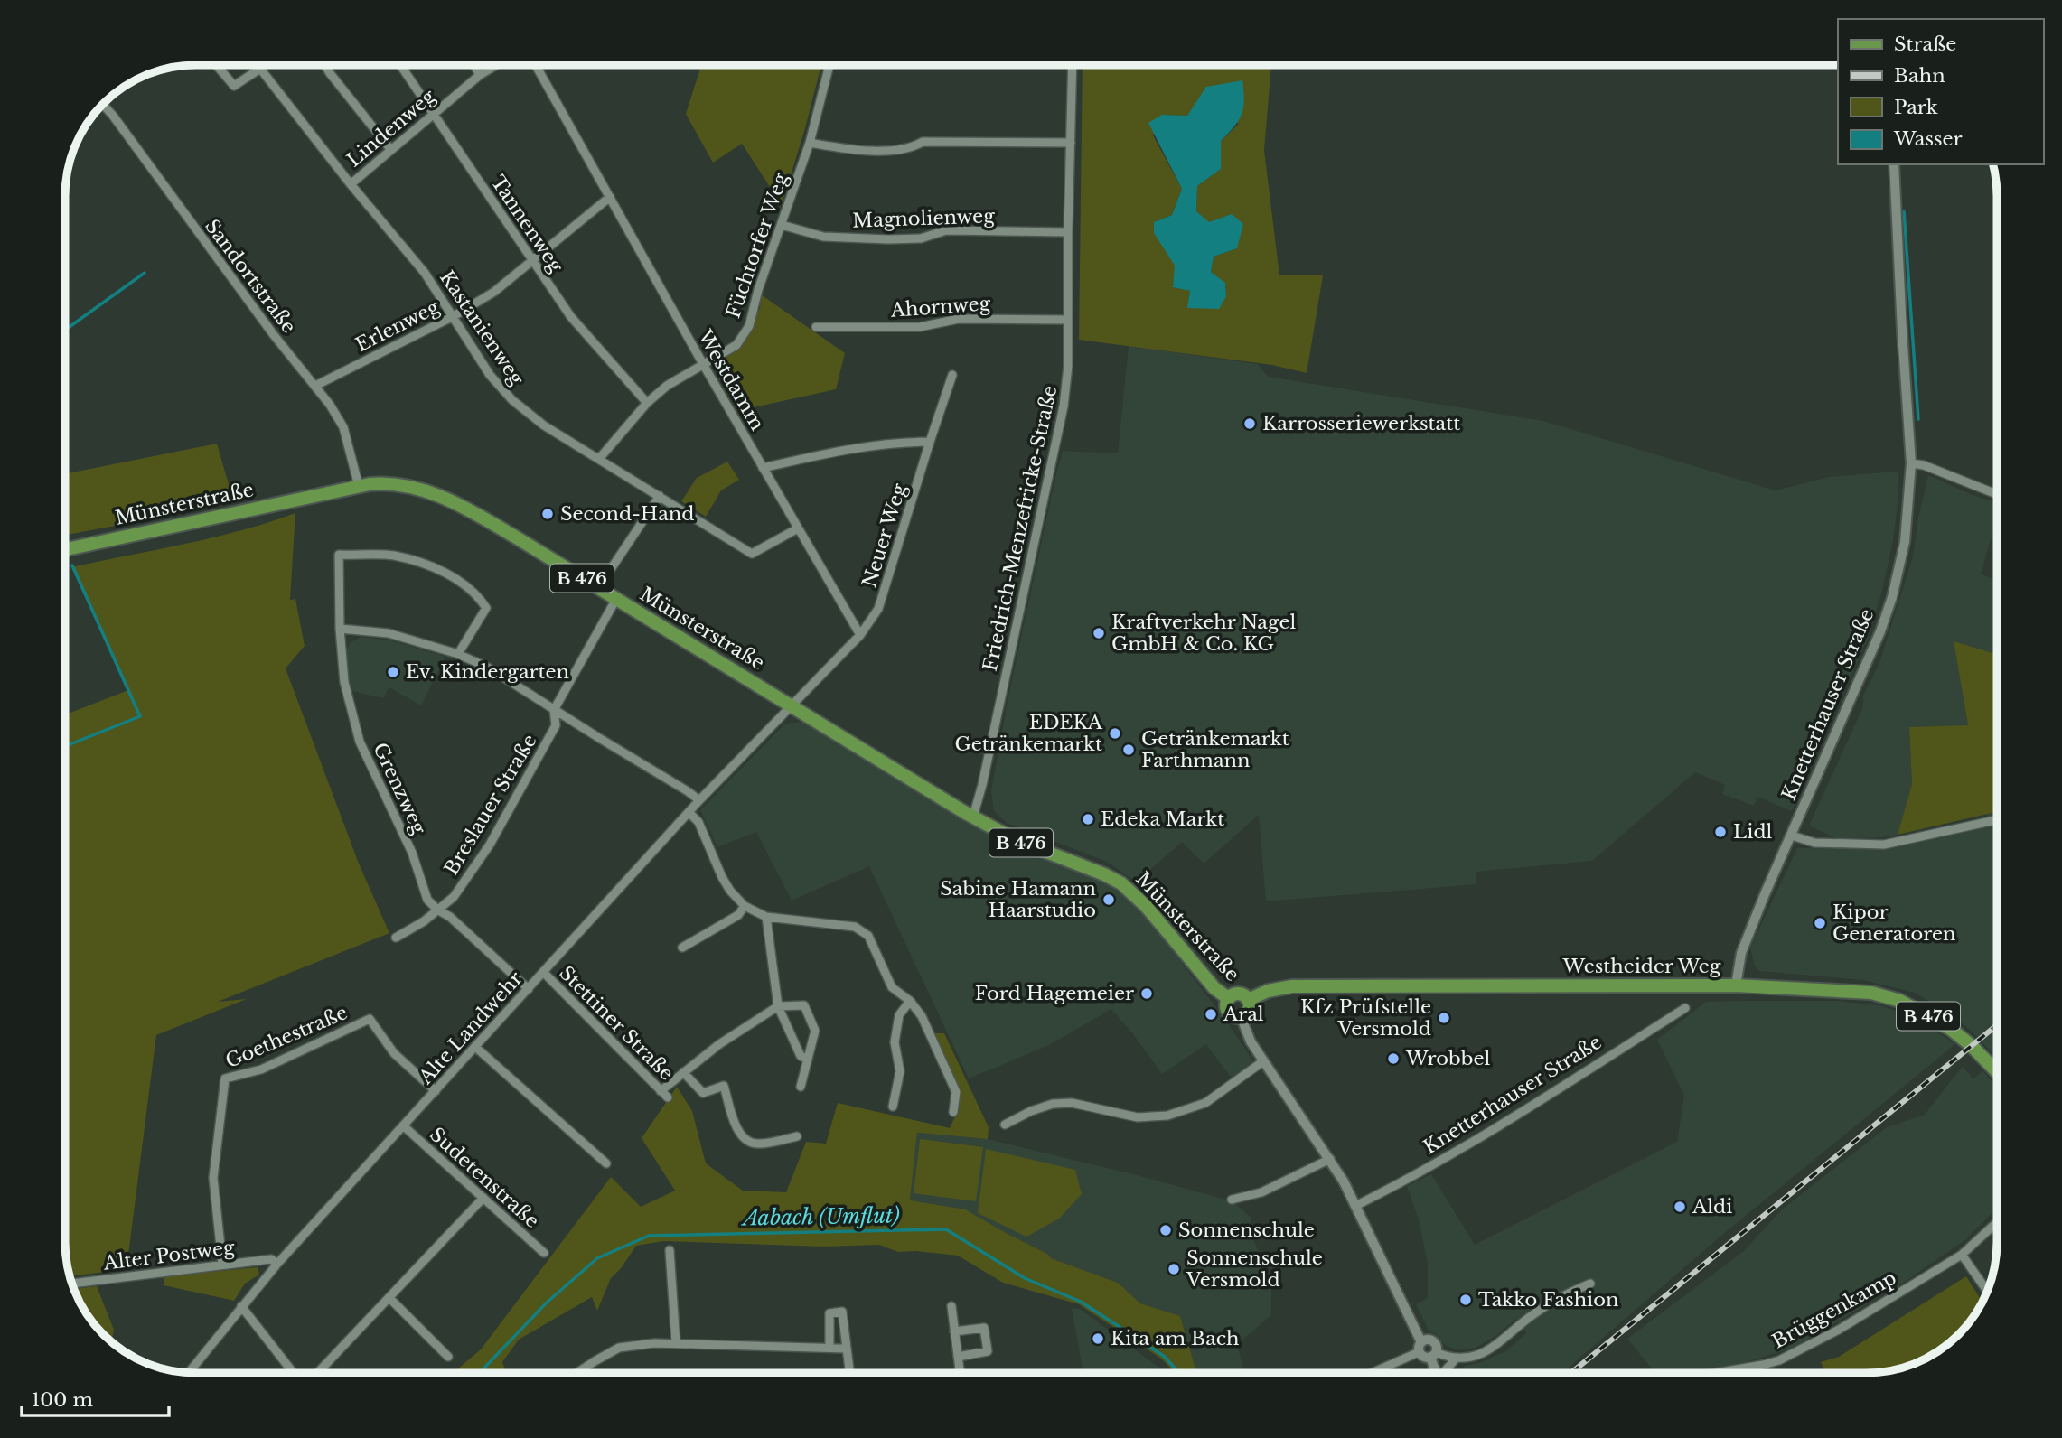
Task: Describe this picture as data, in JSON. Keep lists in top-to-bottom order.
{
  "streets": {
    "main road": ["Münsterstraße", "B 476", "Westheider Weg"],
    "street": [
      "Lindenweg",
      "Magnolienweg",
      "Tannenweg",
      "Füchtorfer Weg",
      "Sandortstraße",
      "Ahornweg",
      "Erlenweg",
      "Kastanienweg",
      "Westdamm",
      "Friedrich-Menzefricke-Straße",
      "Neuer Weg",
      "Knetterhauser Straße",
      "Grenzweg",
      "Breslauer Straße",
      "Stettiner Straße",
      "Alte Landwehr",
      "Goethestraße",
      "Sudetenstraße",
      "Alter Postweg",
      "Brüggenkamp"
    ]
  },
  "crossings": [
    ["Lindenweg", "Tannenweg"],
    ["Lindenweg", "Kastanienweg"],
    ["Magnolienweg", "Füchtorfer Weg"],
    ["Magnolienweg", "Friedrich-Menzefricke-Straße"],
    ["Tannenweg", "Füchtorfer Weg"],
    ["Tannenweg", "Erlenweg"],
    ["Füchtorfer Weg", "Kastanienweg"],
    ["Füchtorfer Weg", "Westdamm"],
    ["Sandortstraße", "Erlenweg"],
    ["Sandortstraße", "Münsterstraße"],
    ["Ahornweg", "Friedrich-Menzefricke-Straße"],
    ["Erlenweg", "Kastanienweg"],
    ["Erlenweg", "Westdamm"],
    ["Kastanienweg", "Westdamm"],
    ["Westdamm", "Neuer Weg"],
    ["Münsterstraße", "Friedrich-Menzefricke-Straße"],
    ["Münsterstraße", "Breslauer Straße"],
    ["Münsterstraße", "Westheider Weg"],
    ["Münsterstraße", "Alte Landwehr"],
    ["Knetterhauser Straße", "Westheider Weg"],
    ["Grenzweg", "Breslauer Straße"],
    ["Grenzweg", "Alte Landwehr"],
    ["Stettiner Straße", "Alte Landwehr"],
    ["Alte Landwehr", "Goethestraße"],
    ["Alte Landwehr", "Sudetenstraße"],
    ["Alte Landwehr", "Alter Postweg"],
    ["Goethestraße", "Alter Postweg"]
  ],
  "water": ["Aabach (Umflut)"],
  "places": [
    "Karrosseriewerkstatt",
    "Second-Hand",
    "Kraftverkehr Nagel GmbH & Co. KG",
    "Ev. Kindergarten",
    "EDEKA Getränkemarkt",
    "Getränkemarkt Farthmann",
    "Edeka Markt",
    "Lidl",
    "Sabine Hamann Haarstudio",
    "Kipor Generatoren",
    "Ford Hagemeier",
    "Aral",
    "Kfz Prüfstelle Versmold",
    "Wrobbel",
    "Aldi",
    "Sonnenschule",
    "Sonnenschule Versmold",
    "Takko Fashion",
    "Kita am Bach"
  ],
  "legend": [
    "Straße",
    "Bahn",
    "Park",
    "Wasser"
  ],
  "scale_bar": "100 m"
}
